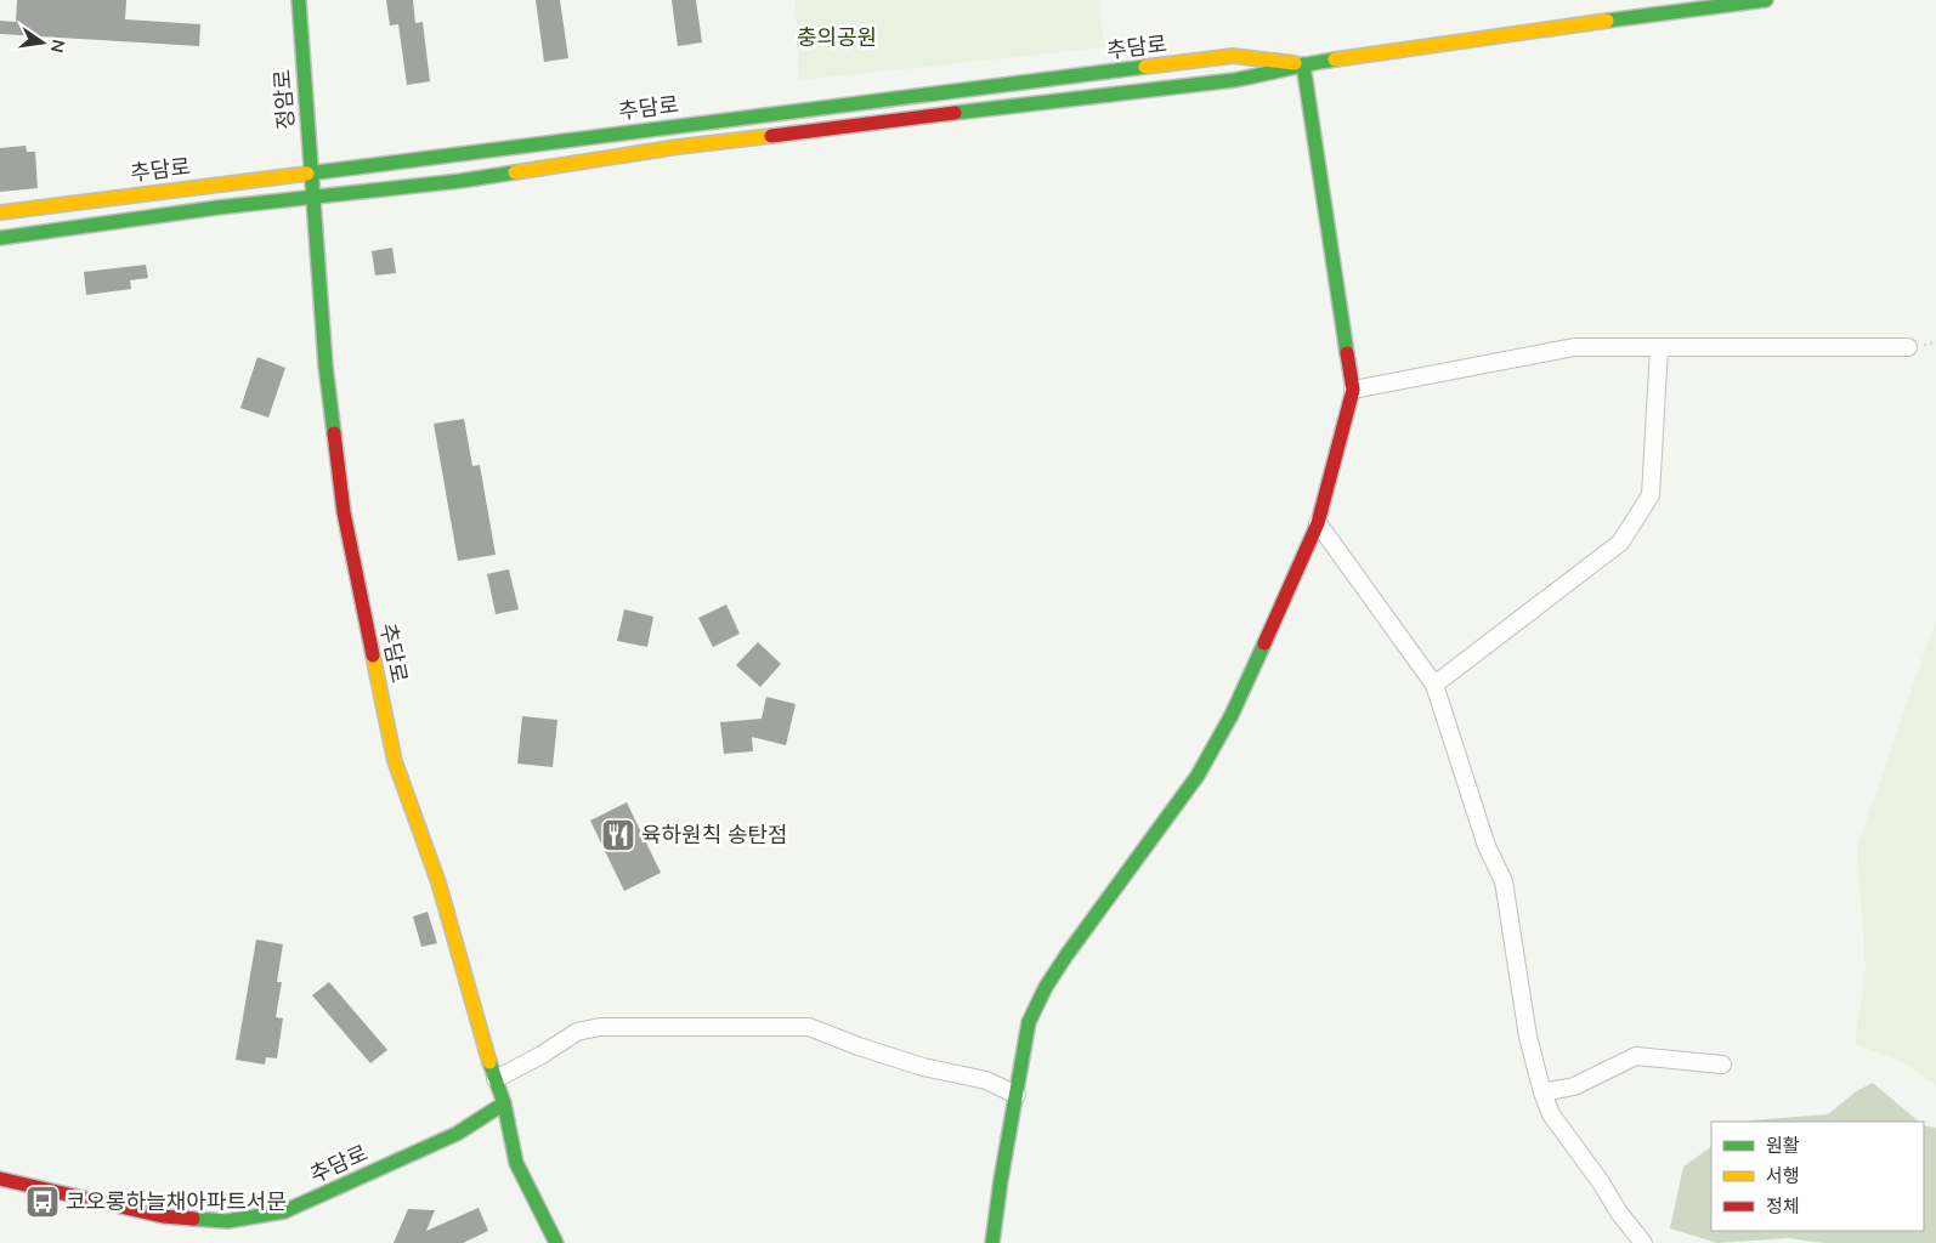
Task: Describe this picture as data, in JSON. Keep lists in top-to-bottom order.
{
  "streets": {
    "street": ["추담로", "정암로"]
  },
  "crossings": [
    ["추담로", "정암로"]
  ],
  "parks": ["충의공원"],
  "places": {
    "restaurant": ["육하원칙 송탄점"],
    "bus stop": ["코오롱하늘채아파트서문"]
  },
  "legend": ["원활", "서행", "정체"],
  "north": "right"
}
